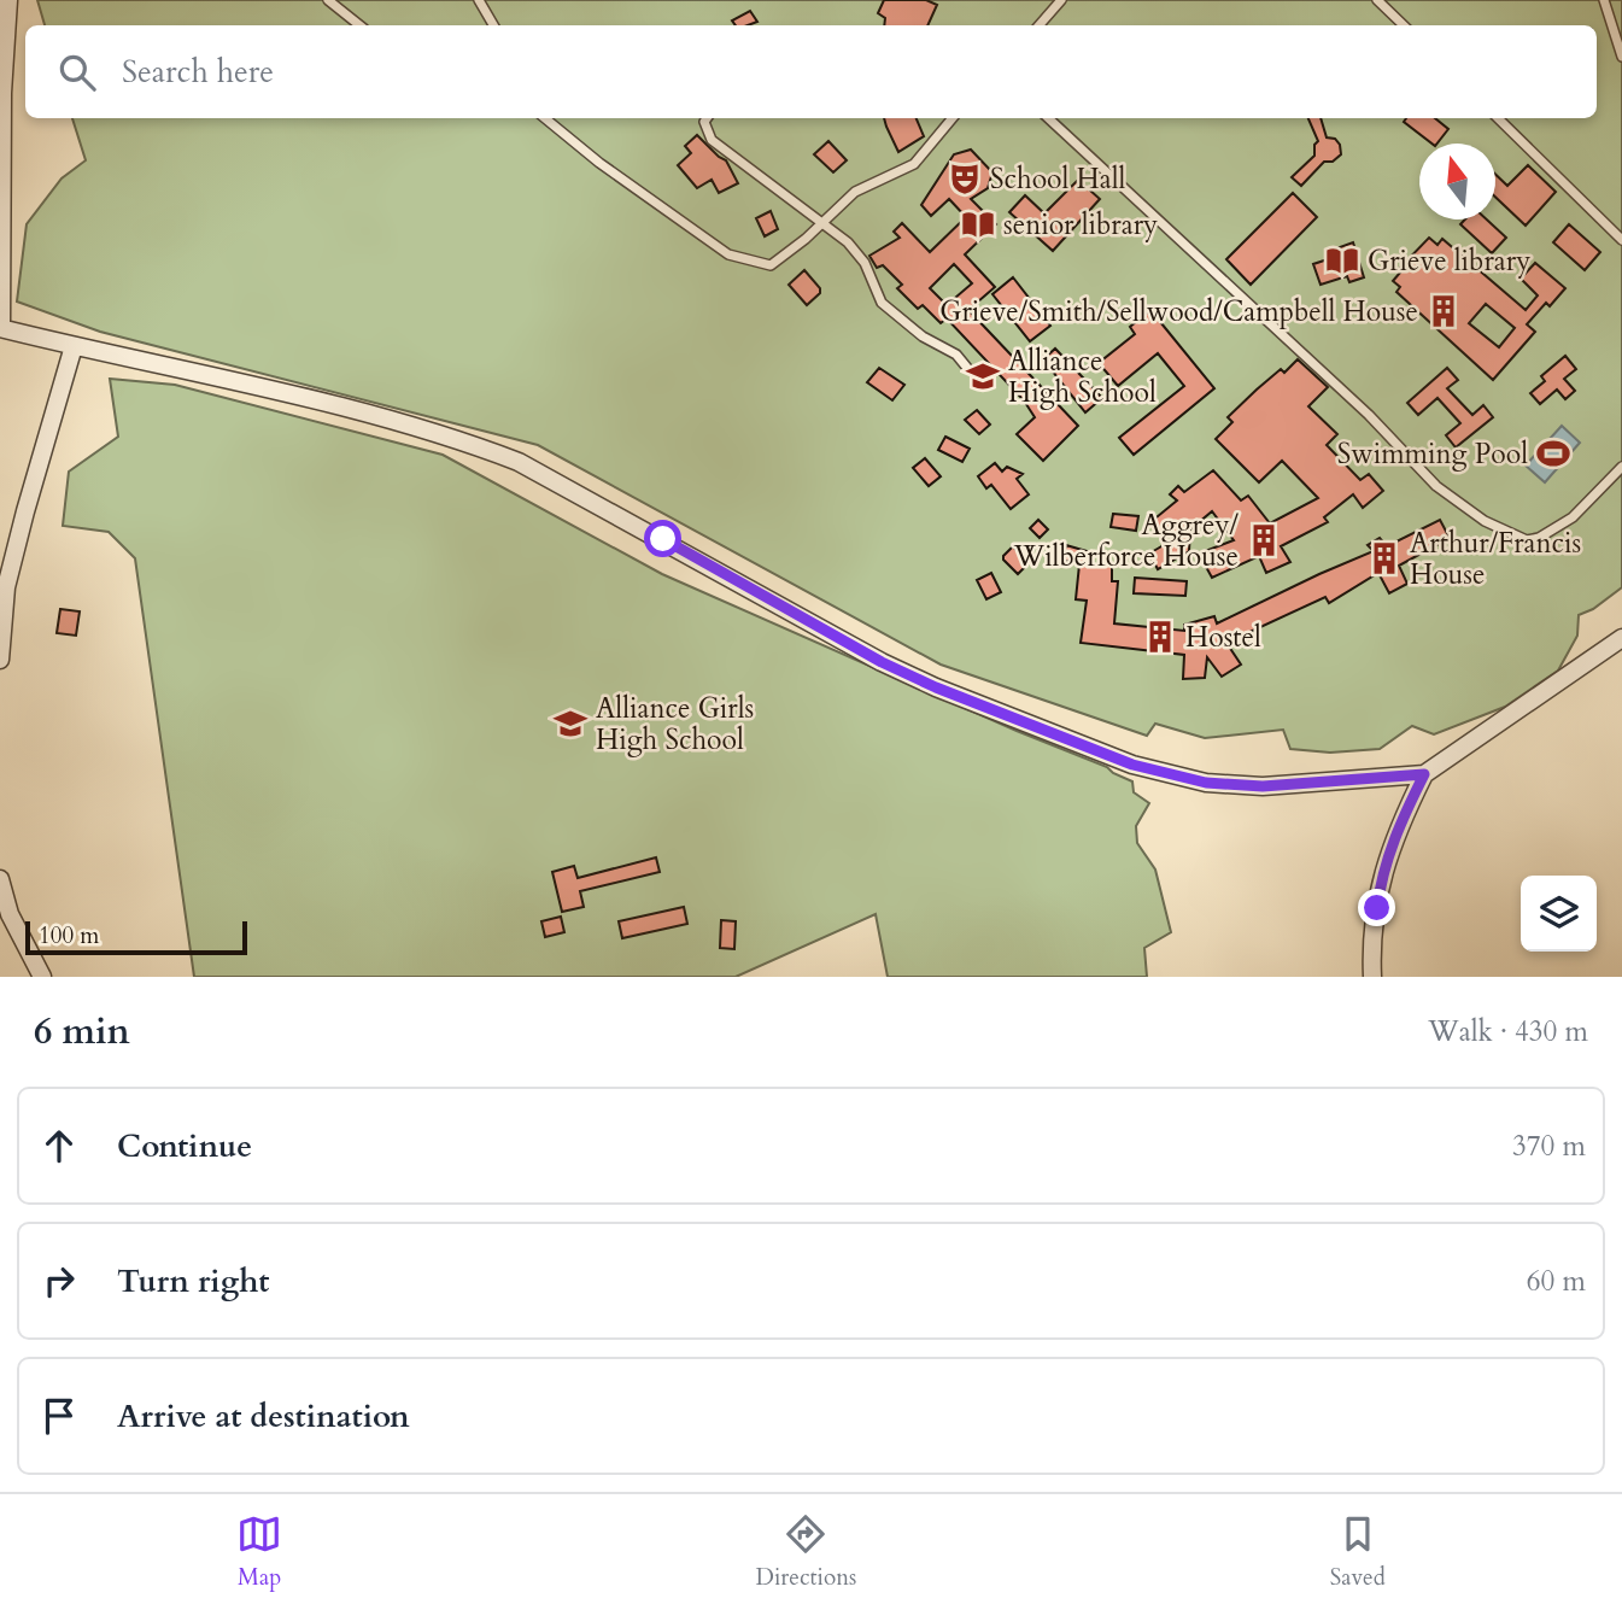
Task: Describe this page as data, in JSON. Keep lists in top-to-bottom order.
{
  "places": {
    "theatre": ["School Hall"],
    "library": ["senior library", "Grieve library"],
    "building": [
      "Grieve/Smith/Sellwood/Campbell House",
      "Aggrey/ Wilberforce House",
      "Arthur/Francis House",
      "Hostel"
    ],
    "school or university": ["Alliance High School", "Alliance Girls High School"],
    "sports": ["Swimming Pool"]
  },
  "scale_bar": "100 m",
  "north": "top",
  "page": {
    "search": "Search here",
    "scale": "100 m",
    "heading": ["6 min", "Walk · 430 m"],
    "list": [
      ["Continue", "370 m"],
      ["Turn right", "60 m"],
      "Arrive at destination"
    ],
    "nav": ["Map", "Directions", "Saved"]
  }
}
